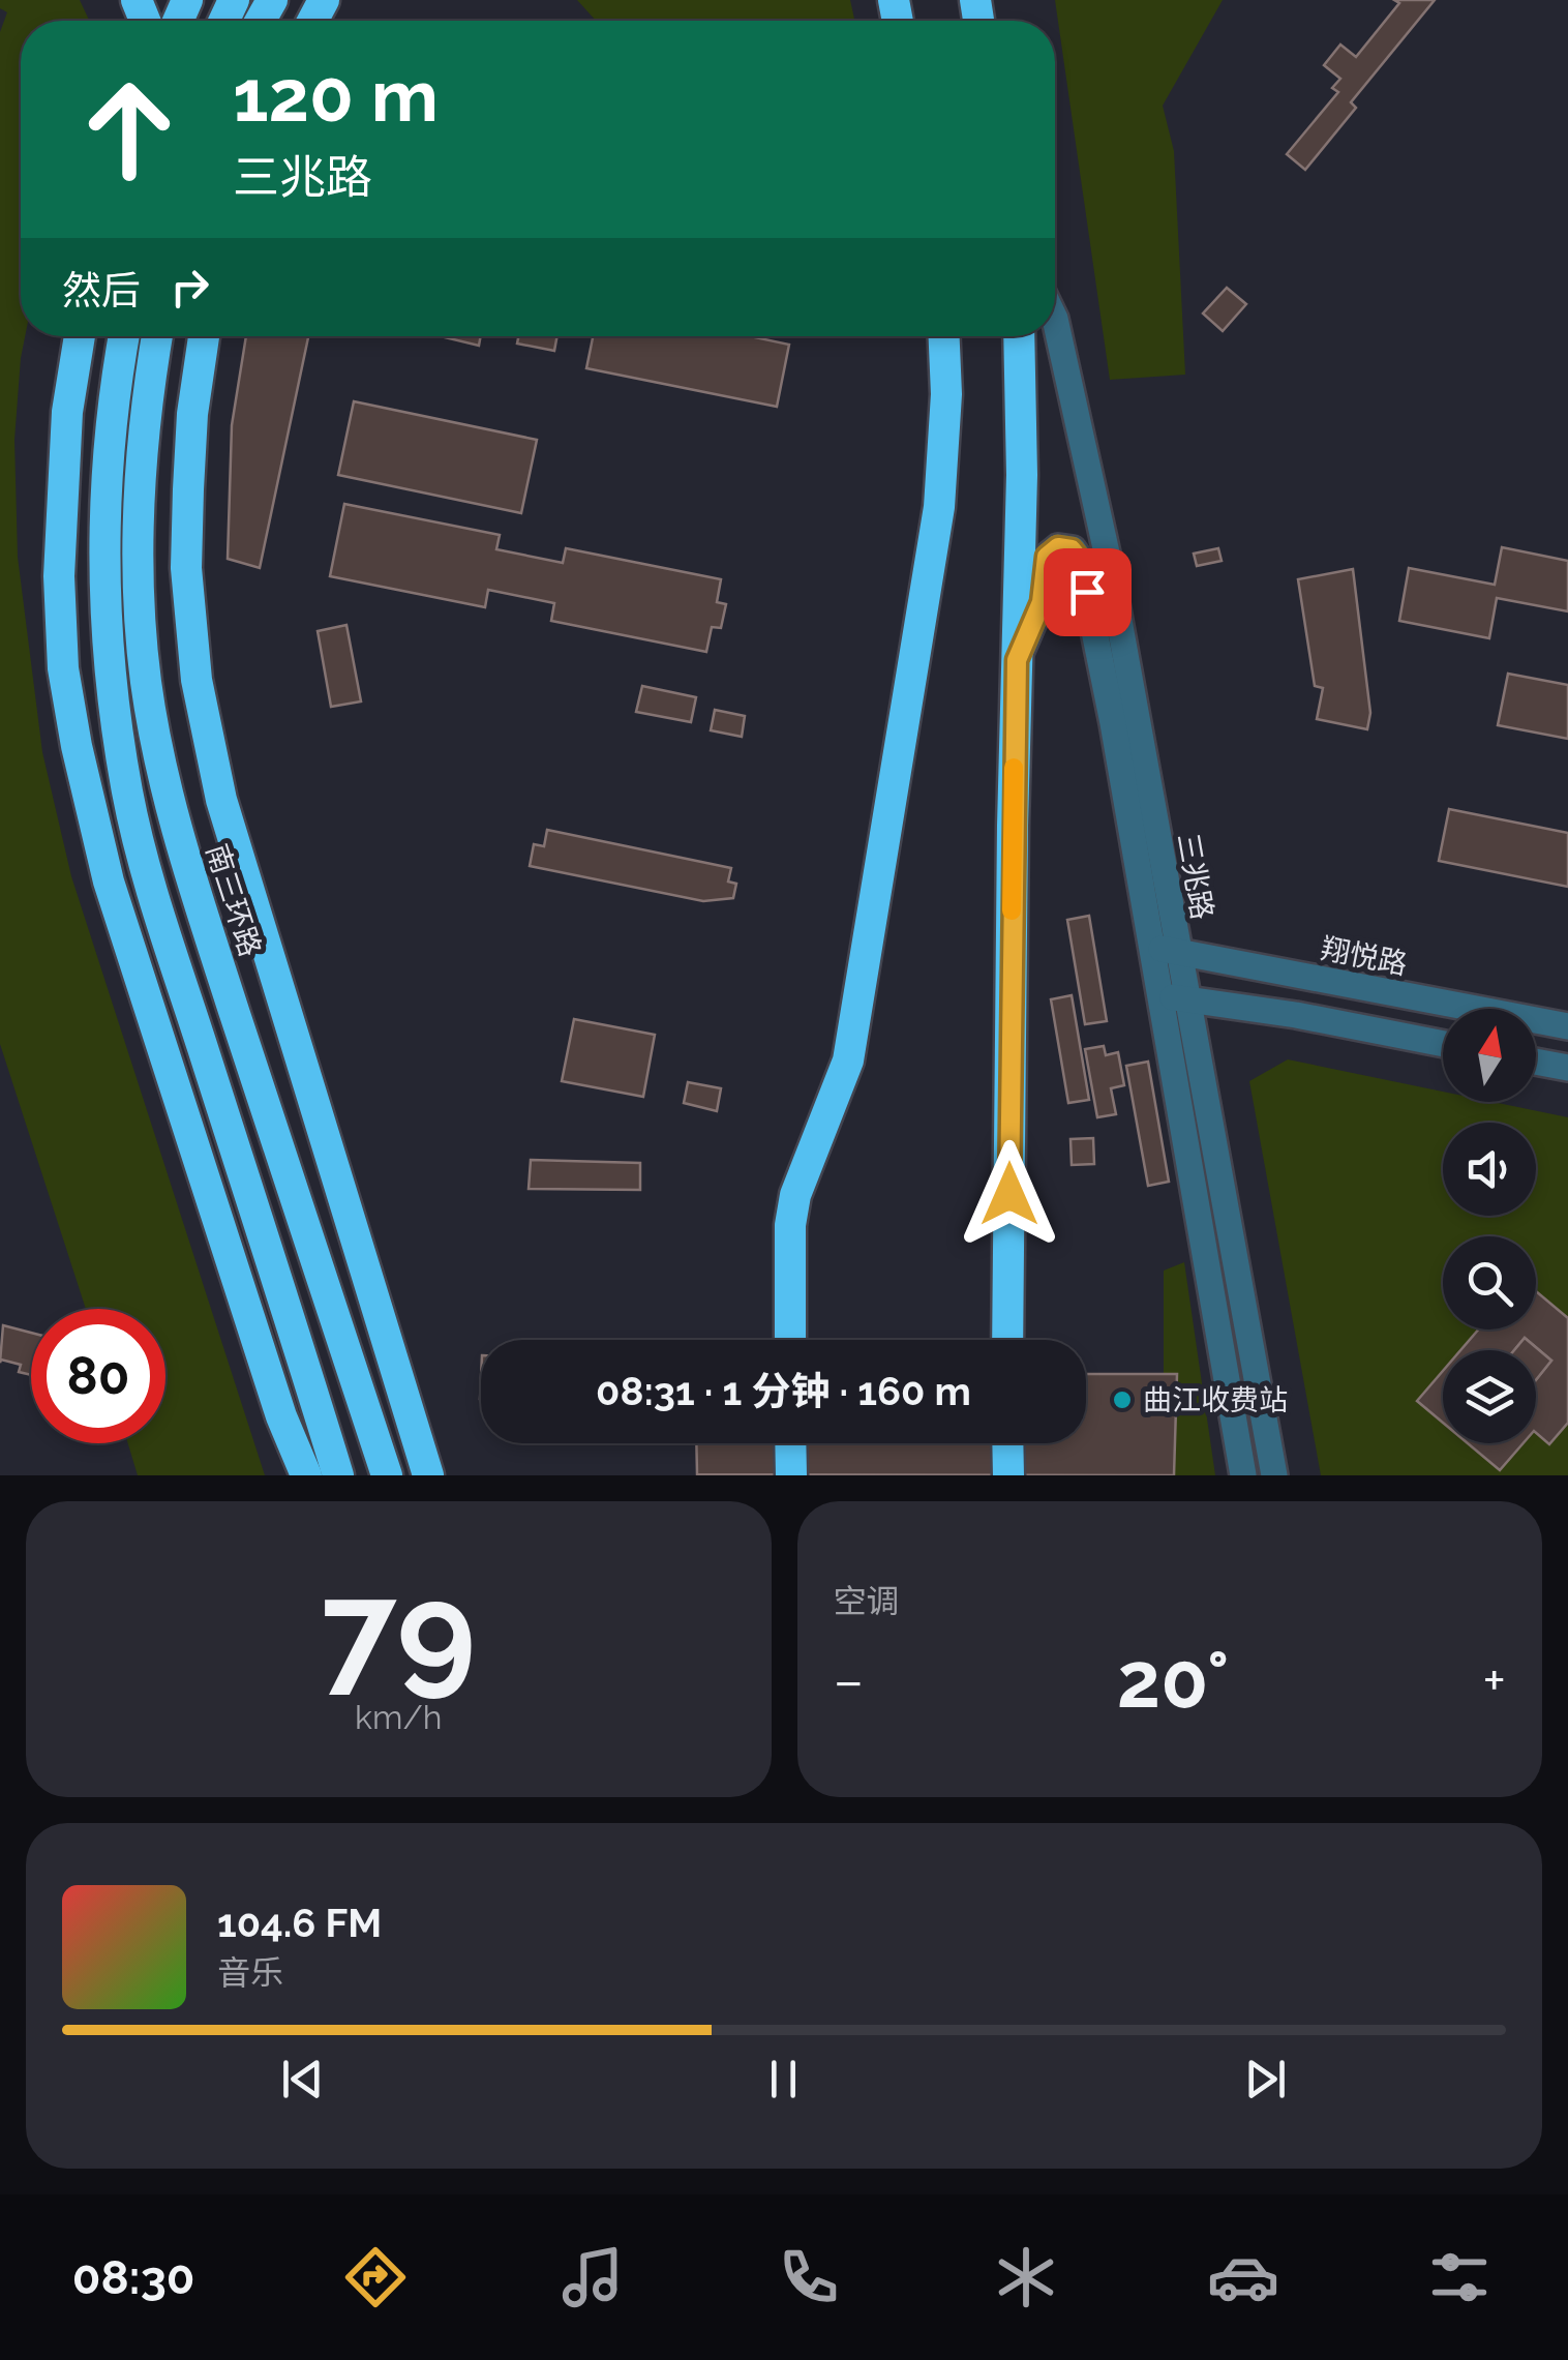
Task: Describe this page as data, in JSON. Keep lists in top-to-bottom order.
{
  "streets": {
    "highway": ["南三环路"],
    "street": ["三兆路", "翔悦路"]
  },
  "crossings": [
    ["三兆路", "翔悦路"]
  ],
  "places": ["曲江收费站"],
  "north": "top",
  "page": {
    "turn": ["120 m", "三兆路"],
    "then": "然后",
    "limit": "80",
    "trip": "08:31 · 1 分钟 · 160 m",
    "tile": [
      ["79", "km/h"],
      "空调"
    ],
    "heat": ["−", "20°", "+"],
    "song": ["104.6 FM", "音乐"],
    "tabs": "08:30"
  }
}
